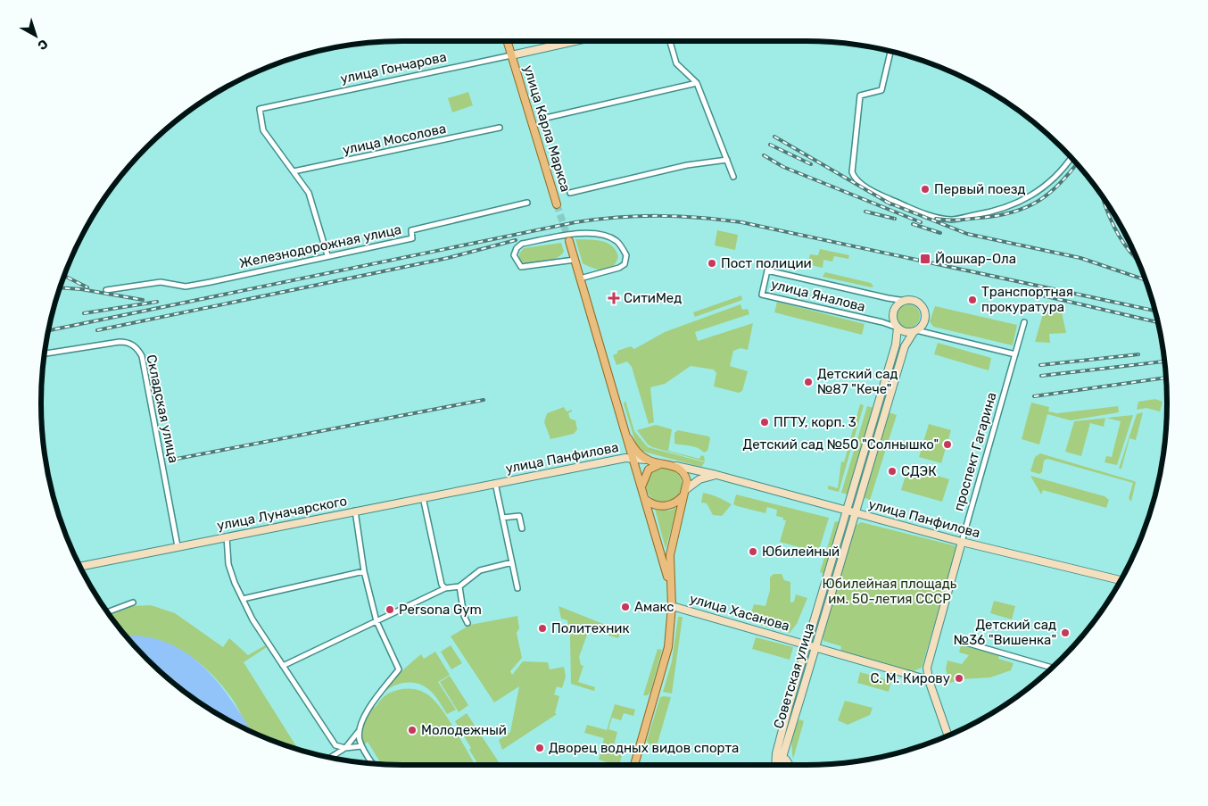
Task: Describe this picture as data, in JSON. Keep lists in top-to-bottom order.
{
  "streets": {
    "main road": [
      "улица Гончарова",
      "улица Карла Маркса",
      "проспект Гагарина",
      "улица Панфилова",
      "улица Луначарского",
      "улица Хасанова",
      "Советская улица"
    ],
    "street": [
      "улица Мосолова",
      "Железнодорожная улица",
      "улица Яналова",
      "Складская улица"
    ]
  },
  "crossings": [
    ["улица Гончарова", "улица Карла Маркса"],
    ["улица Гончарова", "улица Мосолова"],
    ["улица Яналова", "Советская улица"],
    ["Складская улица", "улица Луначарского"],
    ["проспект Гагарина", "улица Панфилова"],
    ["проспект Гагарина", "улица Хасанова"],
    ["улица Панфилова", "улица Луначарского"],
    ["улица Панфилова", "Советская улица"],
    ["улица Хасанова", "Советская улица"]
  ],
  "parks": ["Юбилейная площадь им. 50-летия СССР"],
  "places": {
    "other": [
      "Первый поезд",
      "Пост полиции",
      "Транспортная прокуратура",
      "Детский сад №87 \"Кече\"",
      "ПГТУ, корп. 3",
      "Детский сад №50 \"Солнышко\"",
      "СДЭК",
      "Юбилейный",
      "Амакс",
      "Persona Gym",
      "Политехник",
      "Детский сад №36 \"Вишенка\"",
      "С. М. Кирову",
      "Молодежный",
      "Дворец водных видов спорта"
    ],
    "transit": ["Йошкар-Ола"],
    "health": ["СитиМед"]
  },
  "north": "bottom right"
}
